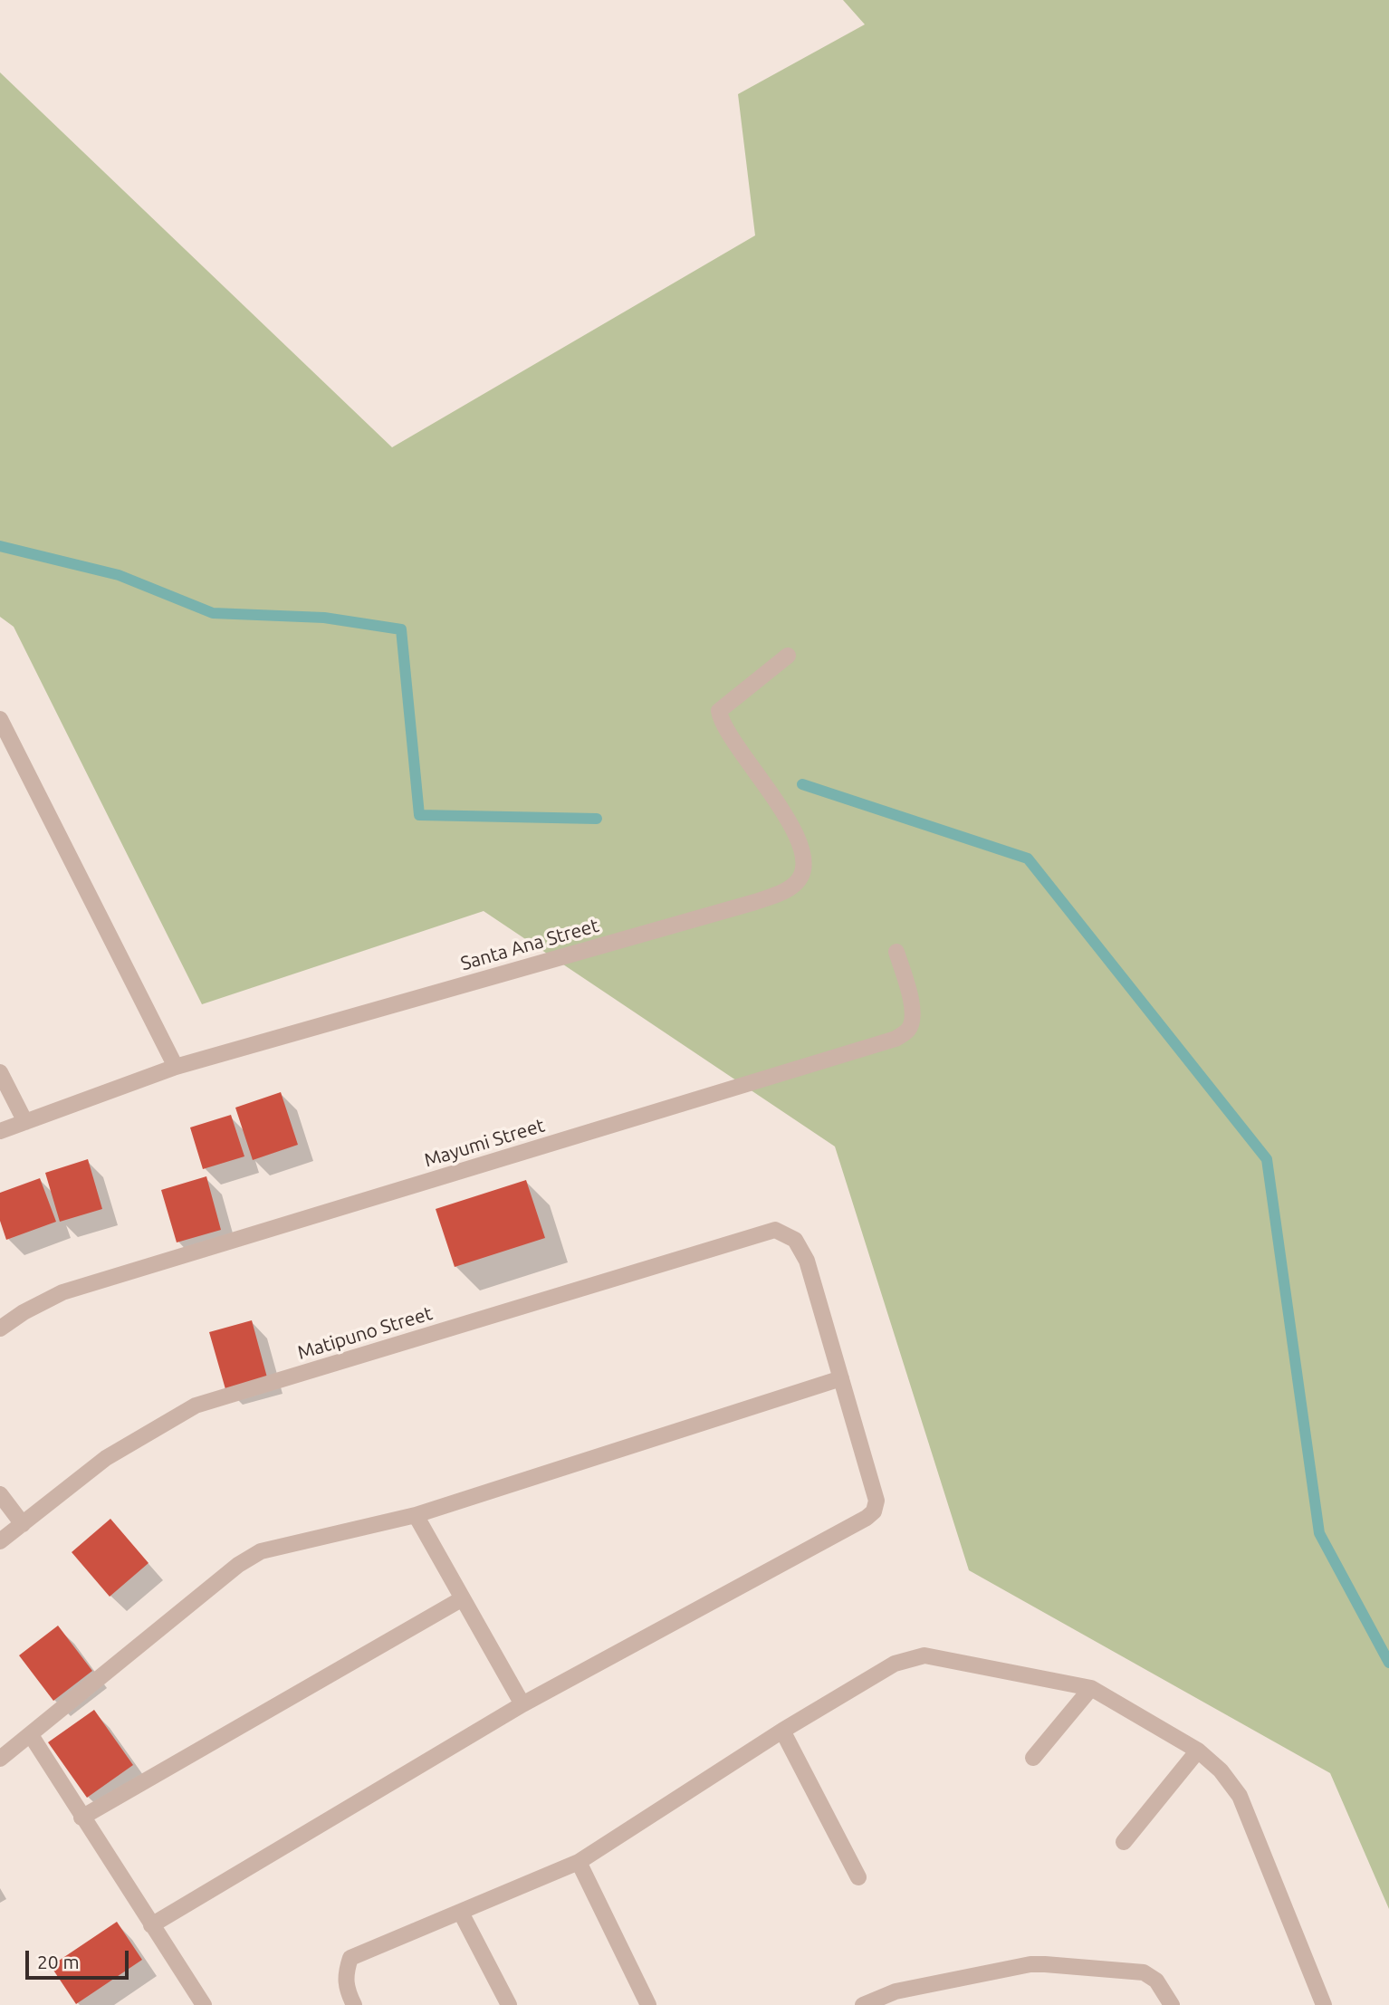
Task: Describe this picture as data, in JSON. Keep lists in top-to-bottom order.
{
  "streets": {
    "street": ["Santa Ana Street", "Mayumi Street", "Matipuno Street"]
  },
  "scale_bar": "20 m"
}
